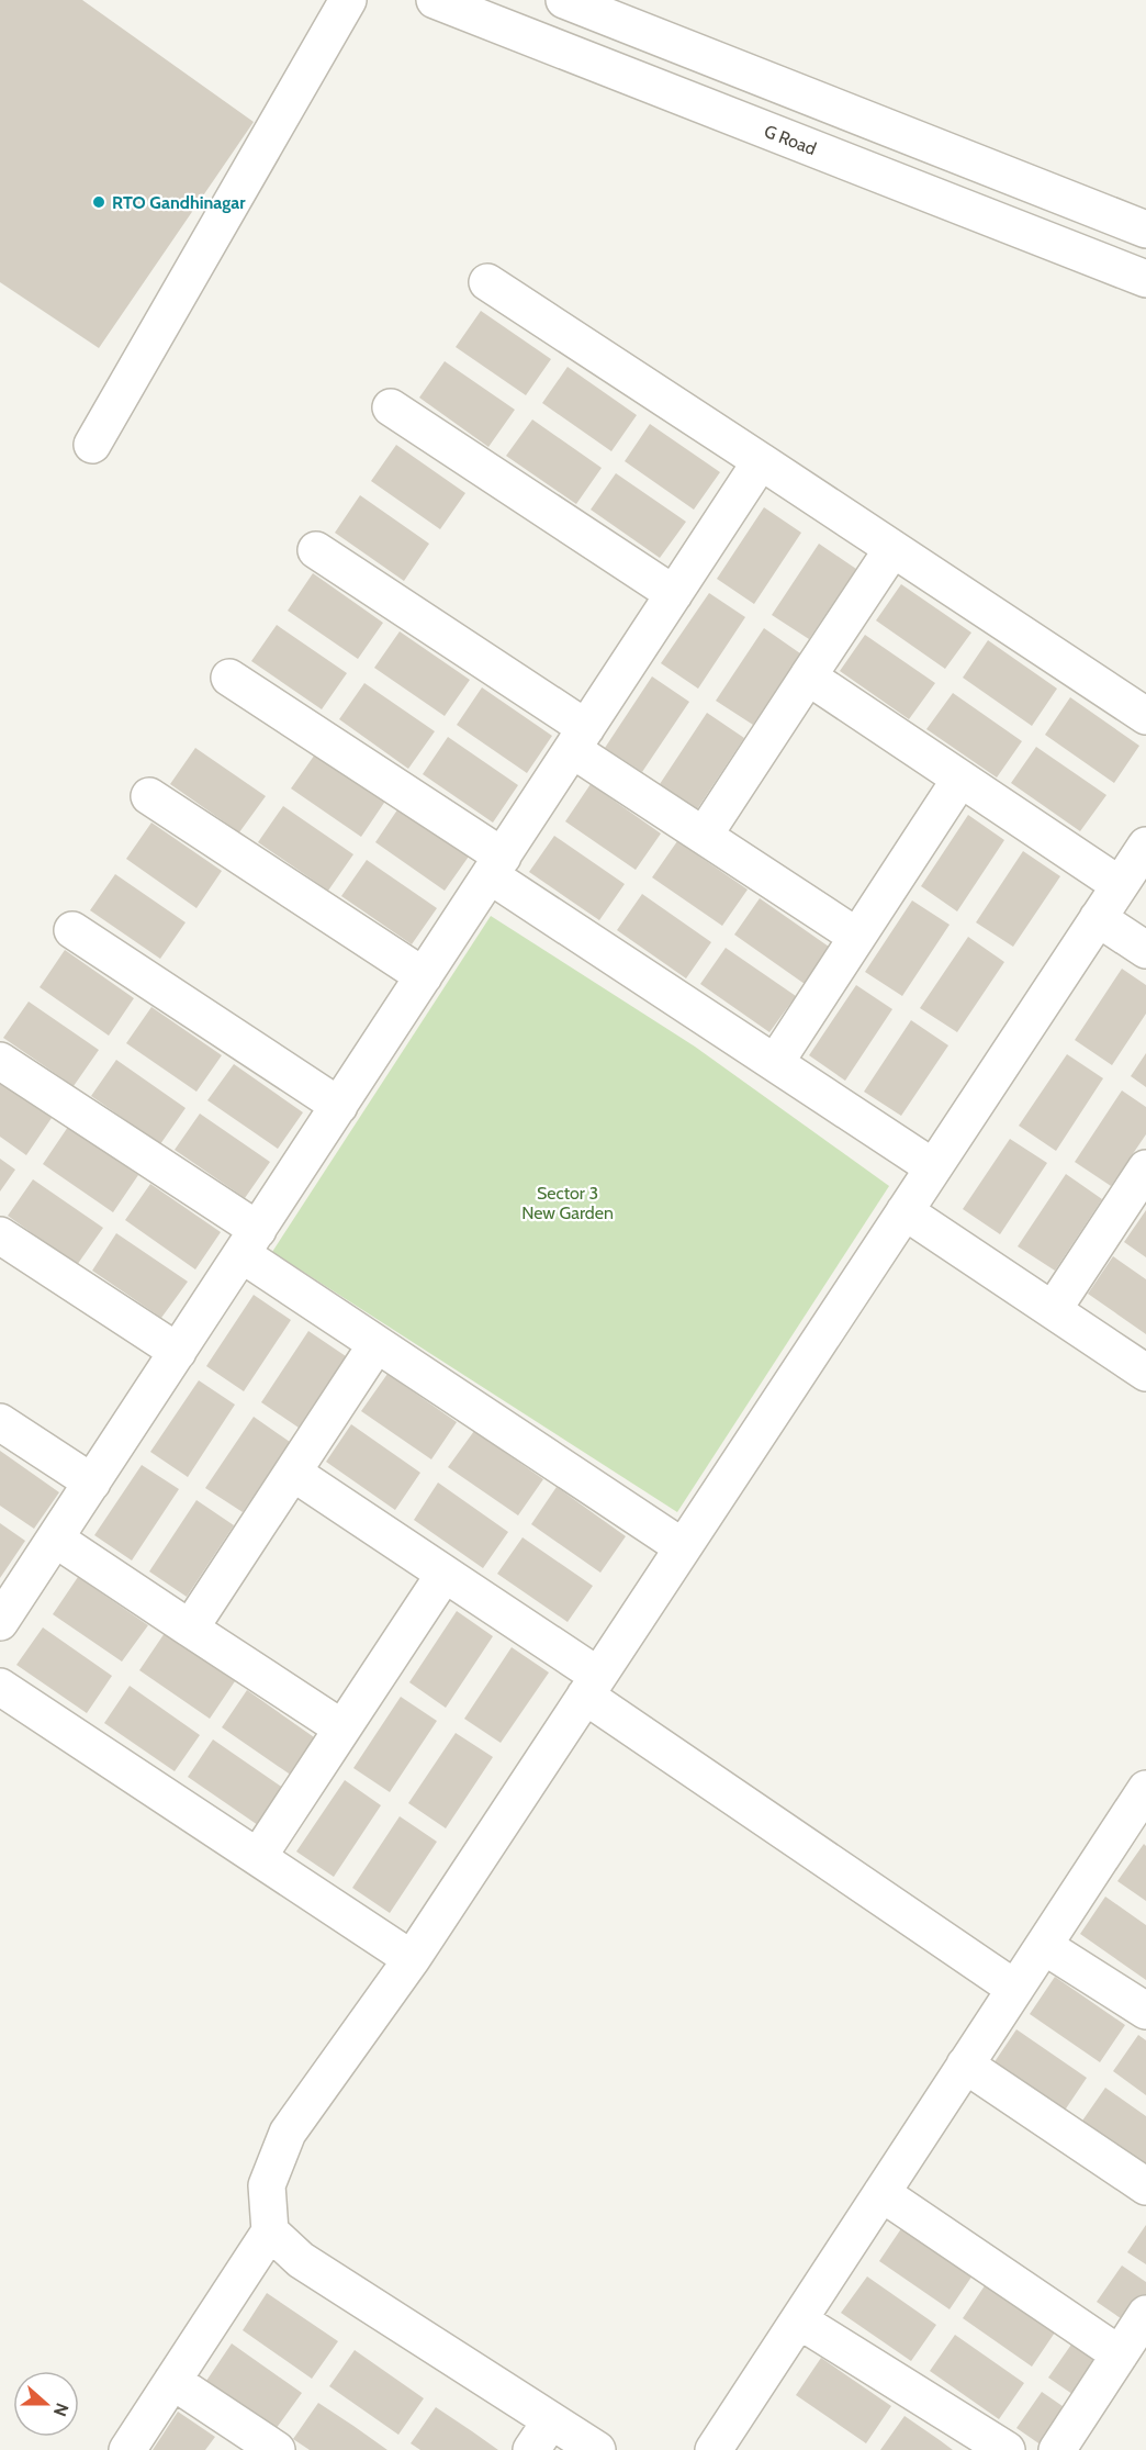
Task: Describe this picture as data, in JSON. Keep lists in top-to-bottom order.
{
  "streets": {
    "street": ["G Road"]
  },
  "parks": ["Sector 3 New Garden"],
  "places": ["RTO Gandhinagar"],
  "north": "right"
}
